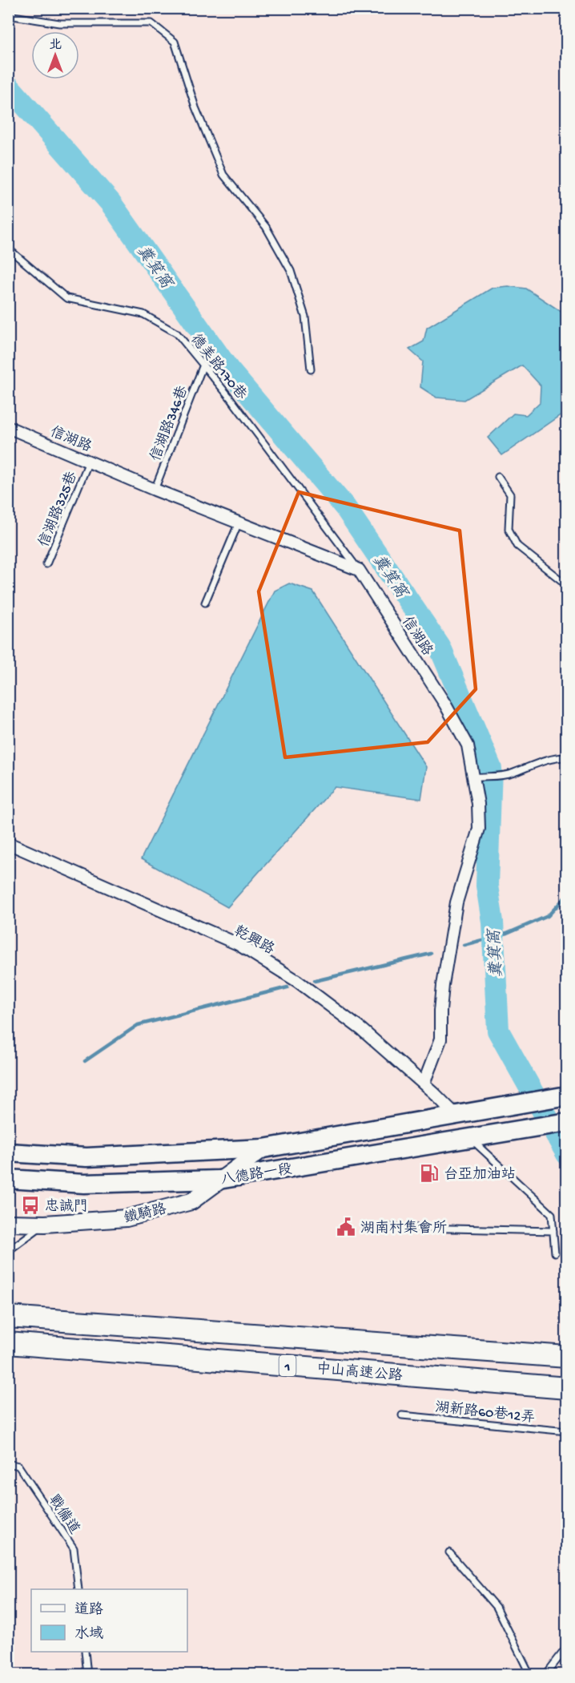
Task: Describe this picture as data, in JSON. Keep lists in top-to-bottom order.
{
  "streets": {
    "highway": ["1", "中山高速公路"],
    "main road": ["八德路一段", "鐵騎路"],
    "street": ["信湖路", "乾興路"],
    "lane": [
      "德美路170巷",
      "信湖路346巷",
      "信湖路325巷",
      "湖新路60巷12弄",
      "戰備道"
    ]
  },
  "crossings": [
    ["德美路170巷", "信湖路346巷"],
    ["德美路170巷", "信湖路"],
    ["信湖路346巷", "信湖路"],
    ["信湖路", "信湖路325巷"],
    ["信湖路", "乾興路"],
    ["乾興路", "八德路一段"],
    ["八德路一段", "鐵騎路"]
  ],
  "water": ["糞箕窩"],
  "places": {
    "fuel station": ["台亞加油站"],
    "bus stop": ["忠誠門"],
    "public building": ["湖南村集會所"]
  },
  "legend": ["道路", "水域"],
  "north": "top"
}
